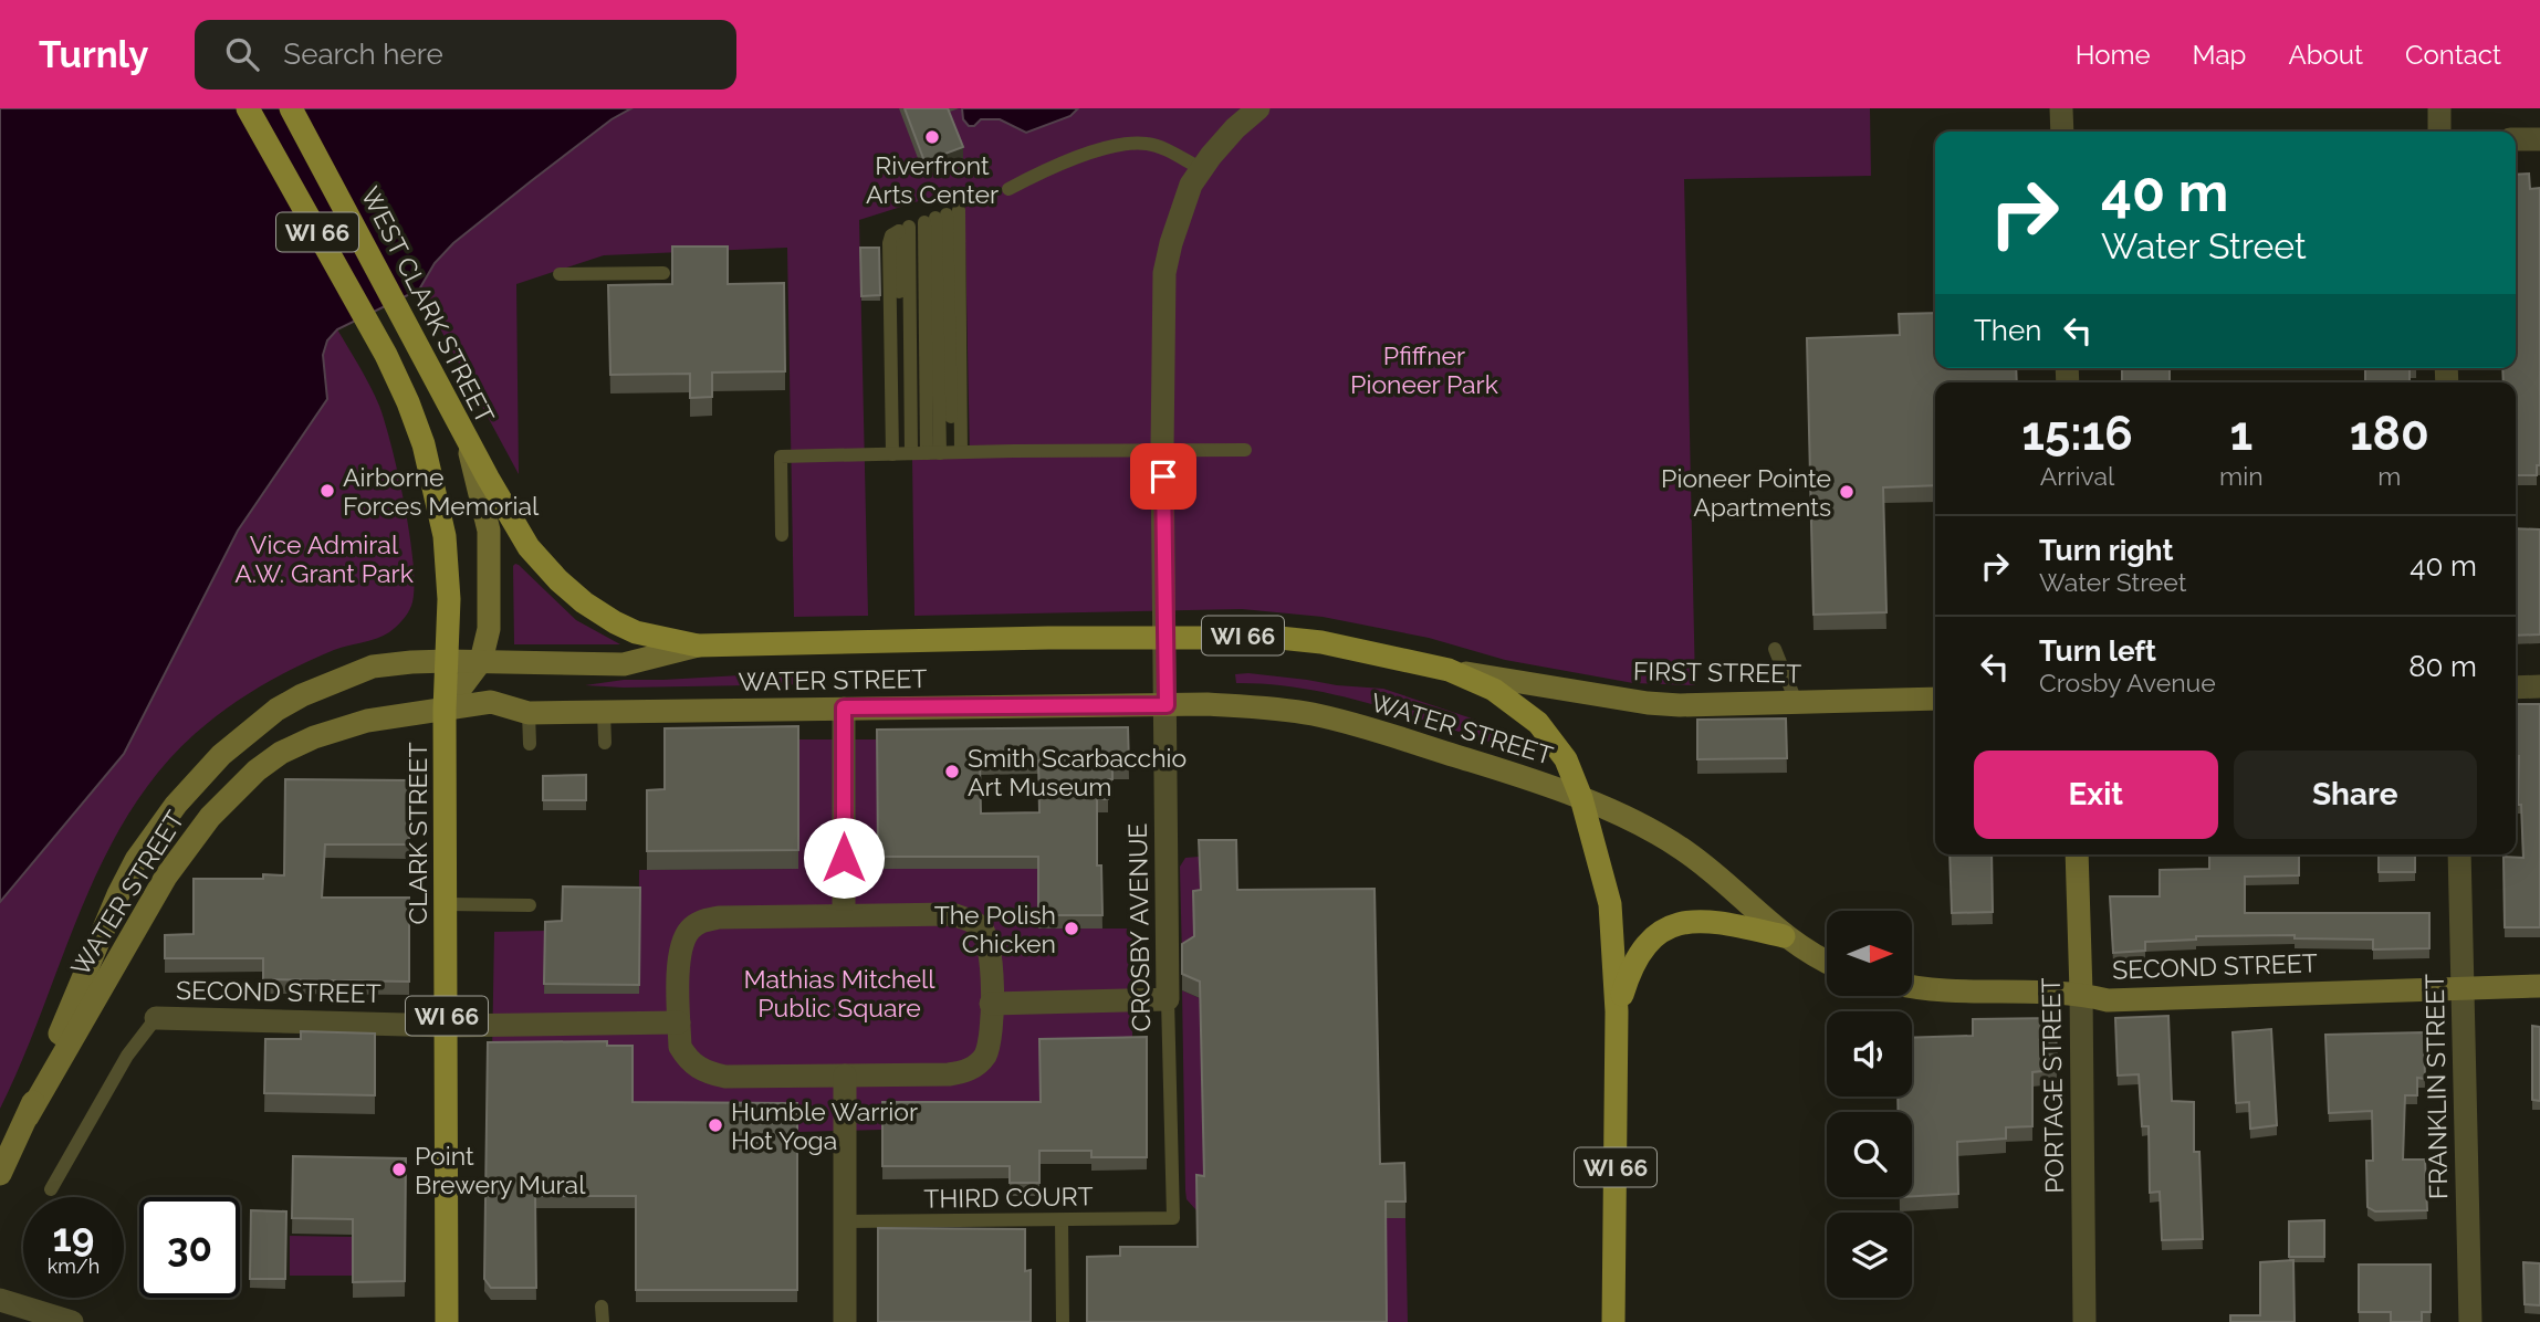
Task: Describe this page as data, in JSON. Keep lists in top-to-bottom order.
{
  "streets": {
    "main road": [
      "WI 66",
      "WEST CLARK STREET",
      "WATER STREET",
      "CLARK STREET"
    ],
    "street": [
      "FIRST STREET",
      "CROSBY AVENUE",
      "SECOND STREET",
      "PORTAGE STREET",
      "FRANKLIN STREET"
    ],
    "lane": ["THIRD COURT"]
  },
  "crossings": [
    ["WI 66", "WEST CLARK STREET"],
    ["WI 66", "FIRST STREET"],
    ["WI 66", "WATER STREET"],
    ["WEST CLARK STREET", "WATER STREET"],
    ["WEST CLARK STREET", "CLARK STREET"],
    ["FIRST STREET", "WATER STREET"],
    ["WATER STREET", "CLARK STREET"],
    ["WATER STREET", "CROSBY AVENUE"],
    ["CLARK STREET", "SECOND STREET"],
    ["CROSBY AVENUE", "THIRD COURT"],
    ["SECOND STREET", "PORTAGE STREET"],
    ["SECOND STREET", "FRANKLIN STREET"]
  ],
  "parks": ["Pfiffner Pioneer Park", "Vice Admiral A.W. Grant Park", "Mathias Mitchell Public Square"],
  "places": [
    "Riverfront Arts Center",
    "Airborne Forces Memorial",
    "Pioneer Pointe Apartments",
    "Smith Scarbacchio Art Museum",
    "The Polish Chicken",
    "Humble Warrior Hot Yoga",
    "Point Brewery Mural"
  ],
  "north": "right",
  "page": {
    "header": "Turnly",
    "search": "Search here",
    "nav": [
      "Home",
      "Map",
      "About",
      "Contact"
    ],
    "turn": ["40 m", "Water Street"],
    "then": "Then",
    "eta": [
      "15:16",
      "Arrival",
      "1",
      "min",
      "180",
      "m"
    ],
    "list": [
      {
        "name": "Turn right",
        "note": "Water Street",
        "value": "40 m"
      },
      {
        "name": "Turn left",
        "note": "Crosby Avenue",
        "value": "80 m"
      }
    ],
    "buttons": ["Exit", "Share"],
    "speed": "19 km/h",
    "limit": "30"
  }
}
